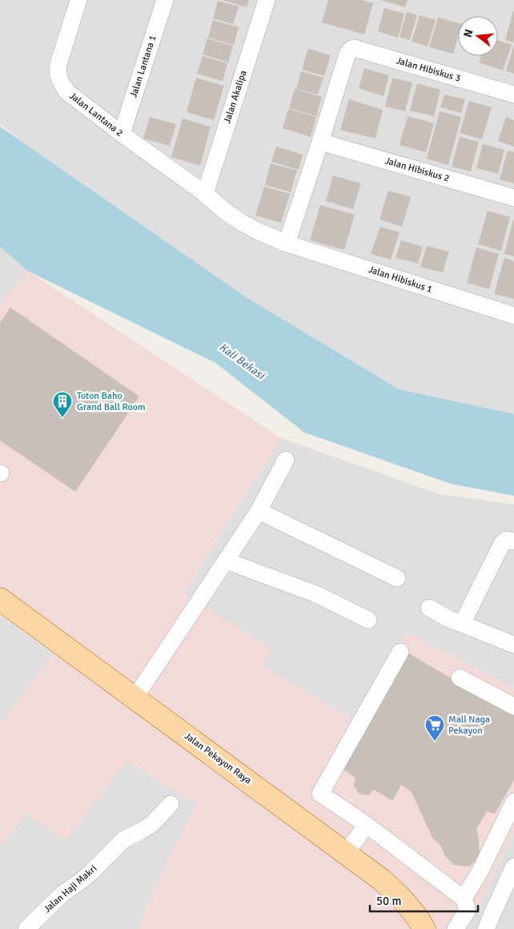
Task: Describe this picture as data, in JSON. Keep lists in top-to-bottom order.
{
  "streets": {
    "main road": ["Jalan Pekayon Raya"],
    "street": [
      "Jalan Lantana 1",
      "Jalan Hibiskus 3",
      "Jalan Akalipa",
      "Jalan Lantana 2",
      "Jalan Hibiskus 2",
      "Jalan Hibiskus 1",
      "Jalan Haji Makri"
    ]
  },
  "crossings": [
    ["Jalan Lantana 1", "Jalan Lantana 2"],
    ["Jalan Hibiskus 3", "Jalan Hibiskus 2"],
    ["Jalan Akalipa", "Jalan Lantana 2"],
    ["Jalan Lantana 2", "Jalan Hibiskus 1"]
  ],
  "water": ["Kali Bekasi"],
  "places": {
    "building": ["Toton Baho Grand Ball Room"],
    "supermarket": ["Mall Naga Pekayon"]
  },
  "scale_bar": "50 m",
  "north": "left"
}
